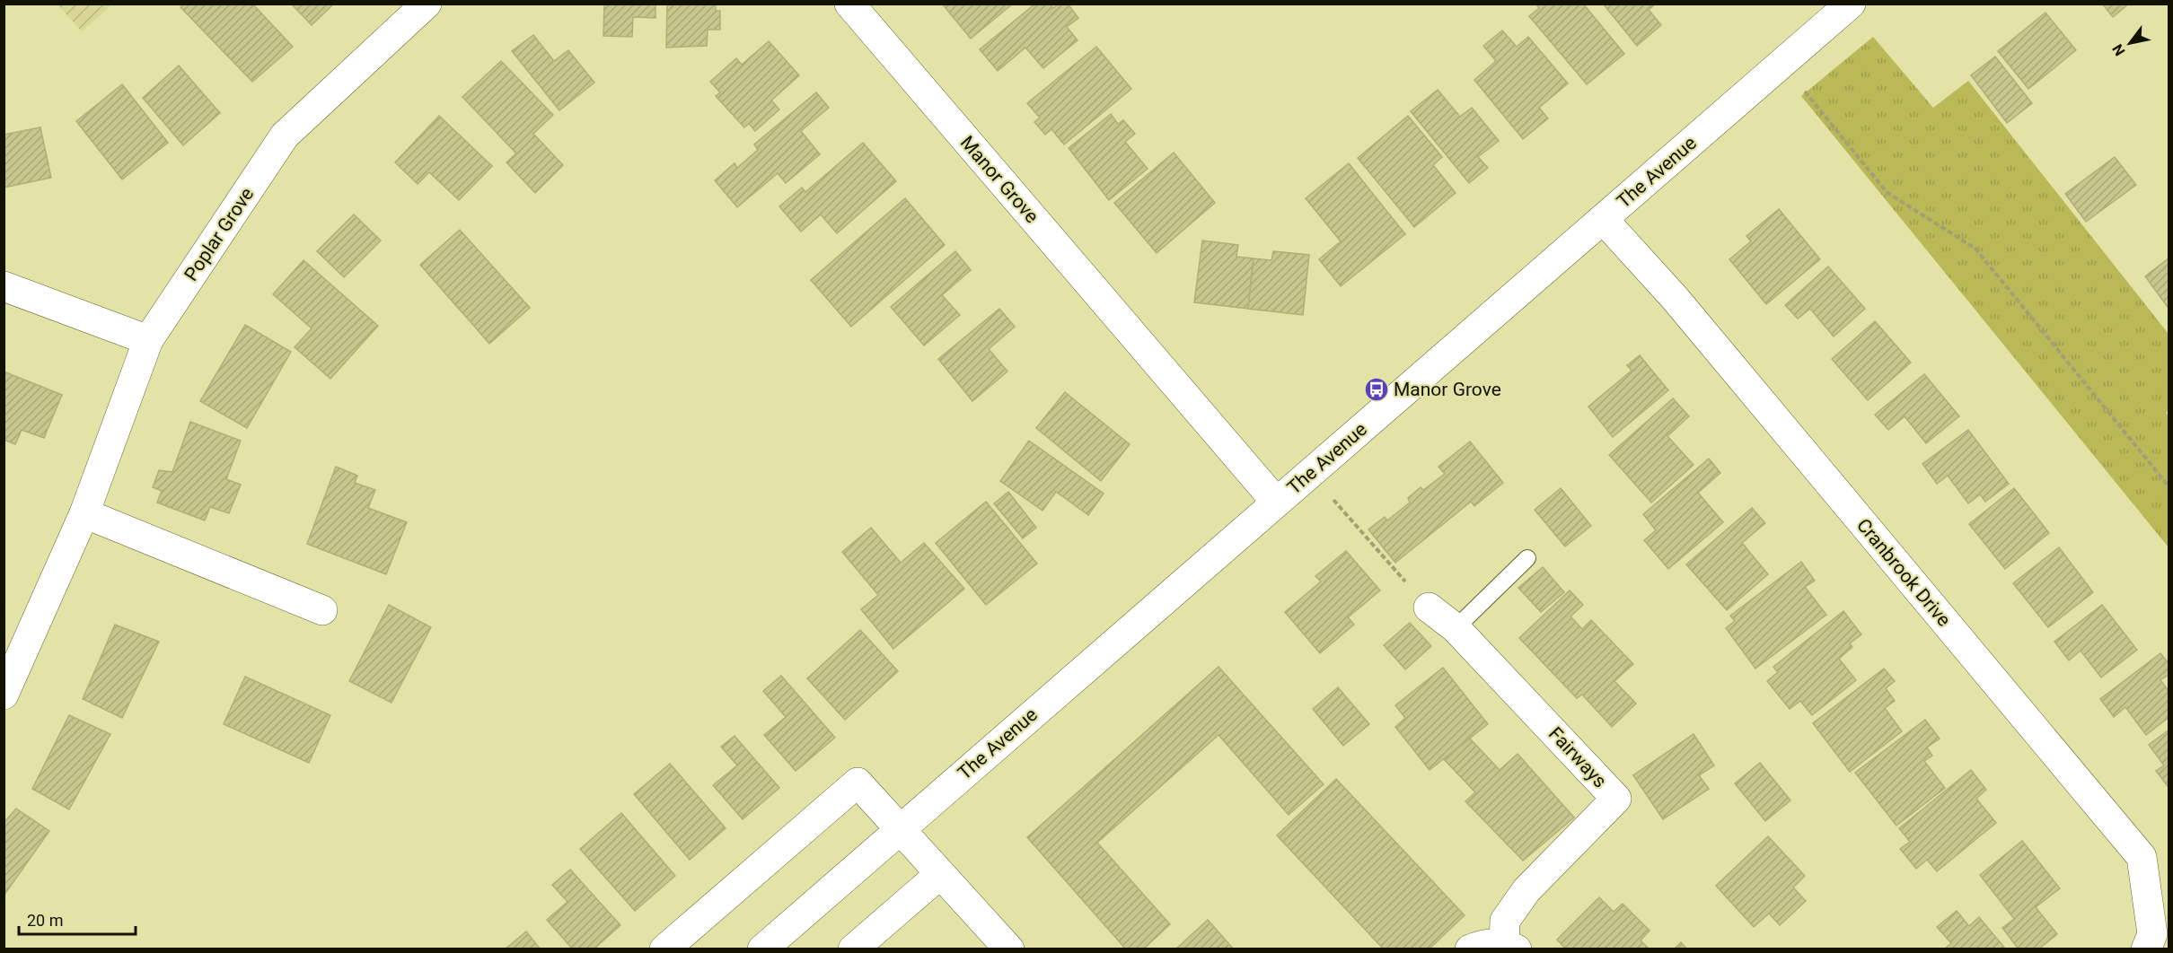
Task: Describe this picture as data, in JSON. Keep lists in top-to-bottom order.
{
  "streets": {
    "street": [
      "The Avenue",
      "Manor Grove",
      "Poplar Grove",
      "Cranbrook Drive",
      "Fairways"
    ]
  },
  "crossings": [
    ["The Avenue", "Manor Grove"],
    ["The Avenue", "Cranbrook Drive"]
  ],
  "places": {
    "bus stop": ["Manor Grove"]
  },
  "scale_bar": "20 m",
  "north": "bottom left"
}
